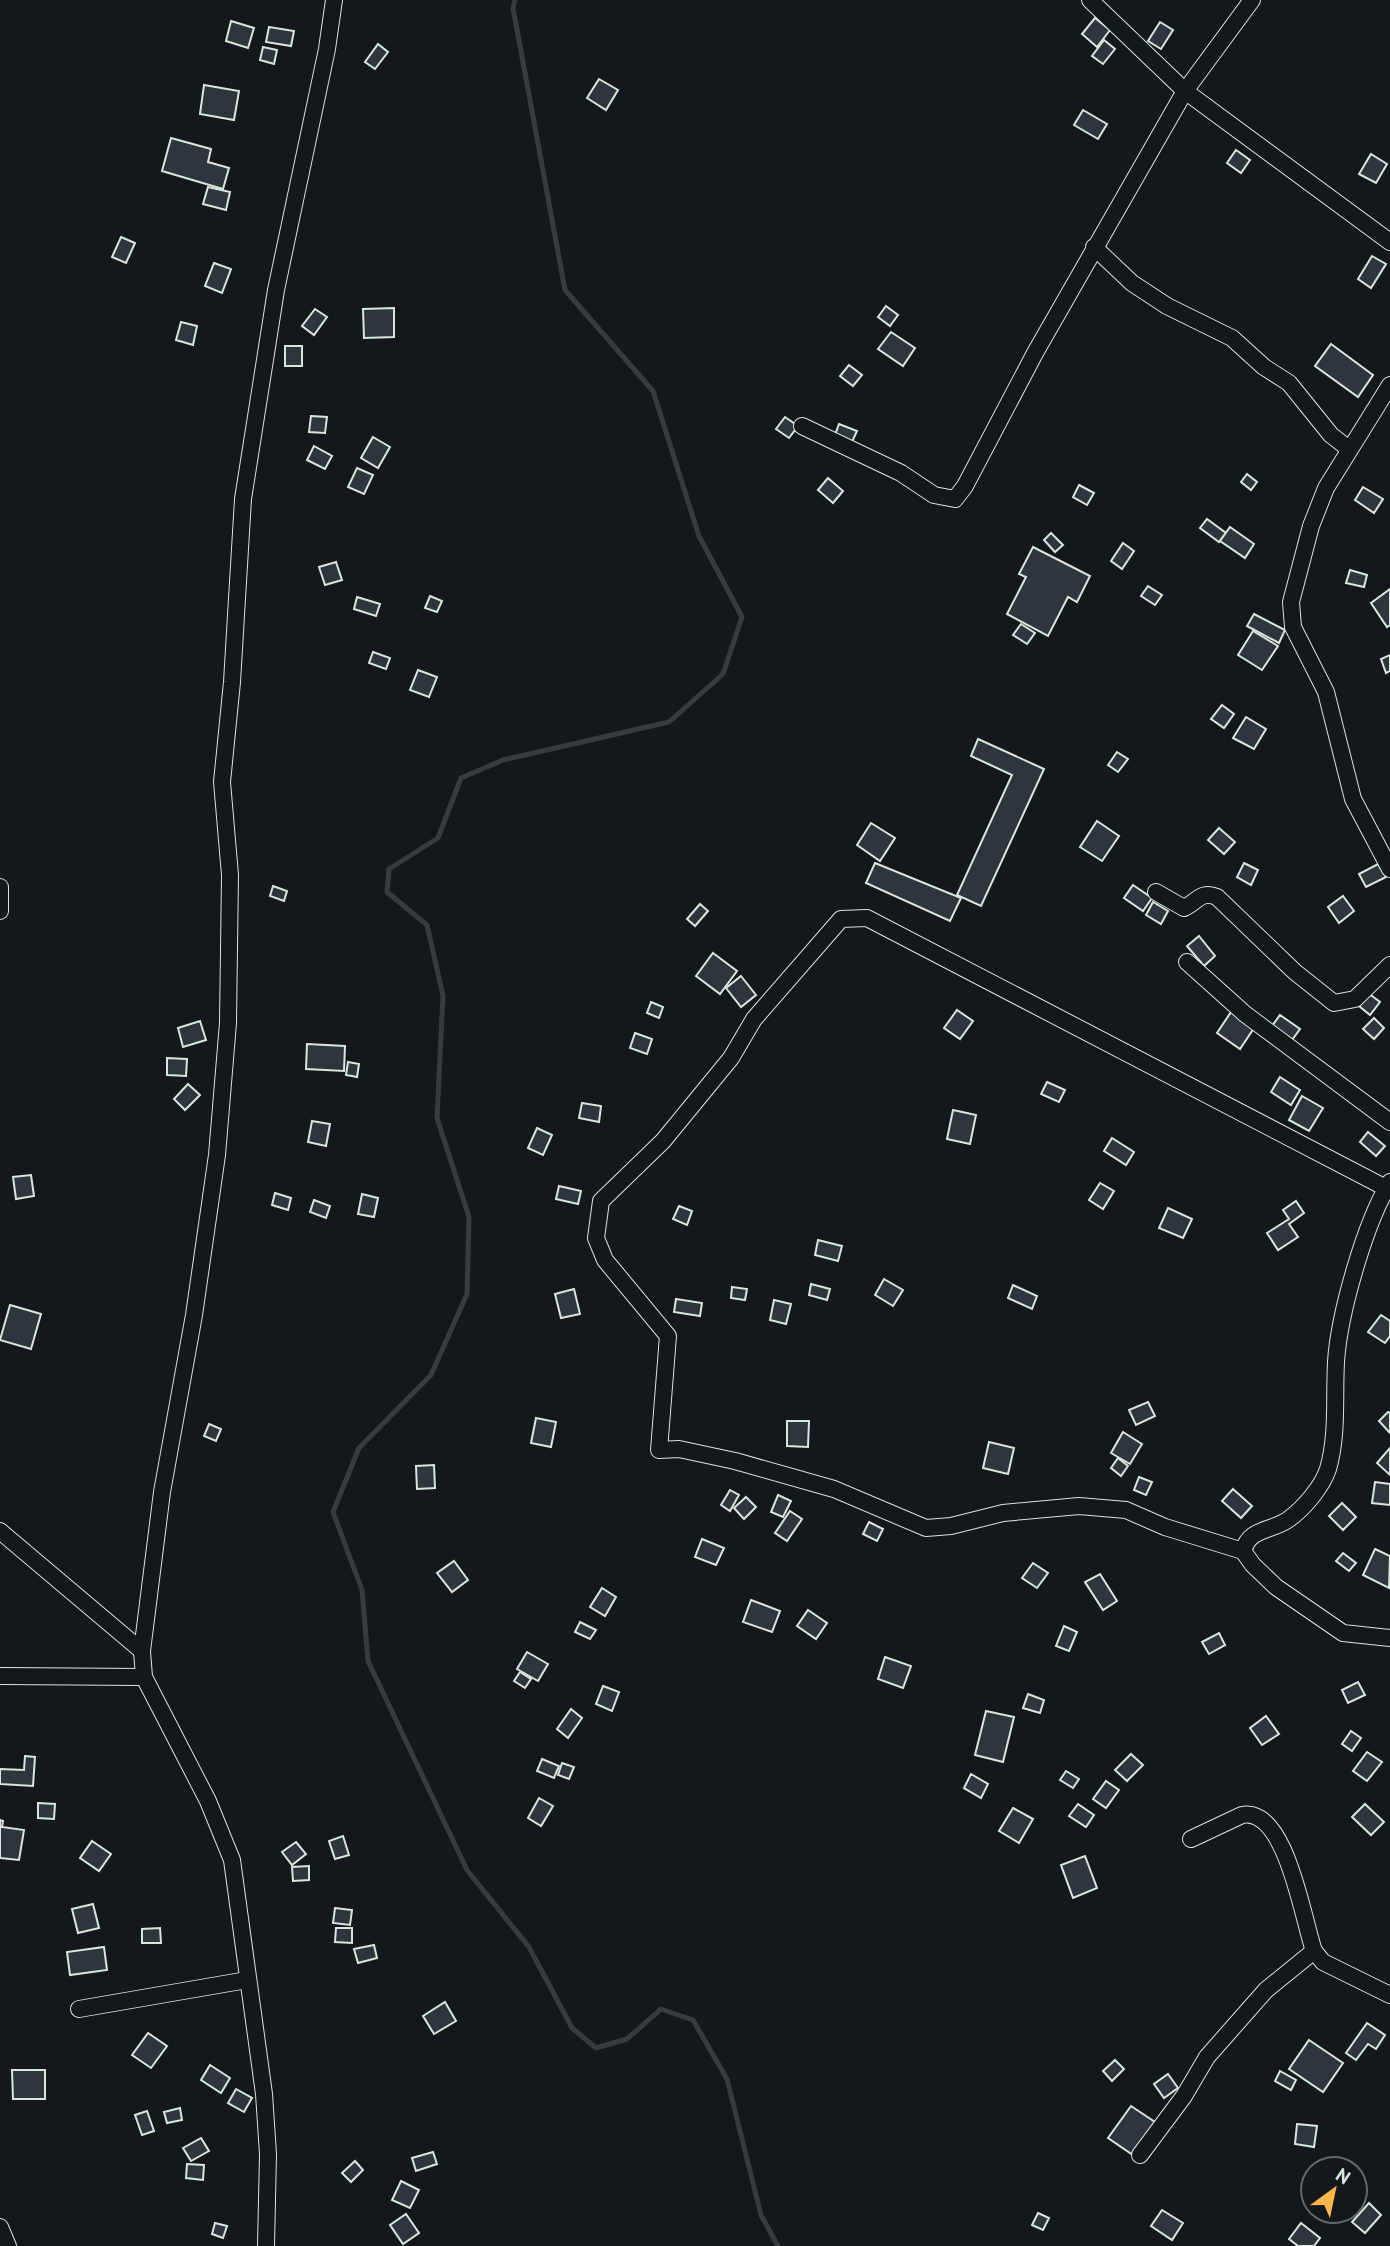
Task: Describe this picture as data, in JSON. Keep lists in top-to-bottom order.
{
  "north": "top right"
}
